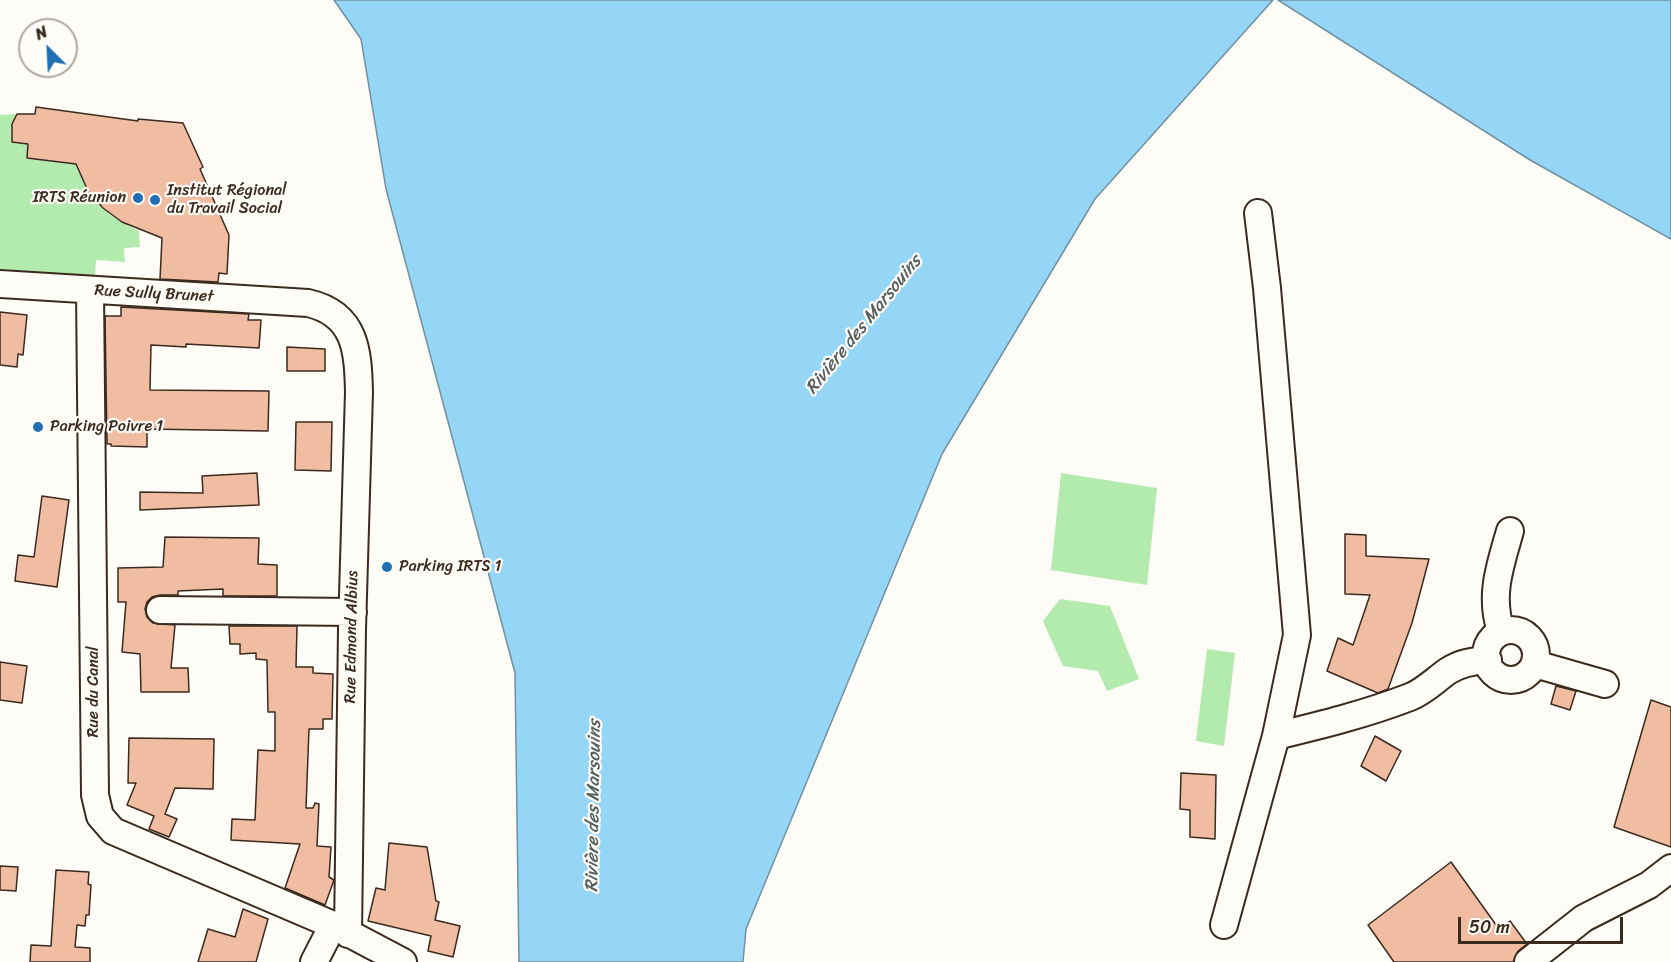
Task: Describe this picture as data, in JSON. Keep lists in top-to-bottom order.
{
  "streets": {
    "street": ["Rue Sully Brunet", "Rue Edmond Albius", "Rue du Canal"]
  },
  "crossings": [
    ["Rue Sully Brunet", "Rue Edmond Albius"],
    ["Rue Sully Brunet", "Rue du Canal"],
    ["Rue Edmond Albius", "Rue du Canal"]
  ],
  "water": ["Rivière des Marsouins"],
  "places": [
    "IRTS Réunion",
    "Institut Régional du Travail Social",
    "Parking Poivre 1",
    "Parking IRTS 1"
  ],
  "scale_bar": "50 m",
  "north": "top left"
}
